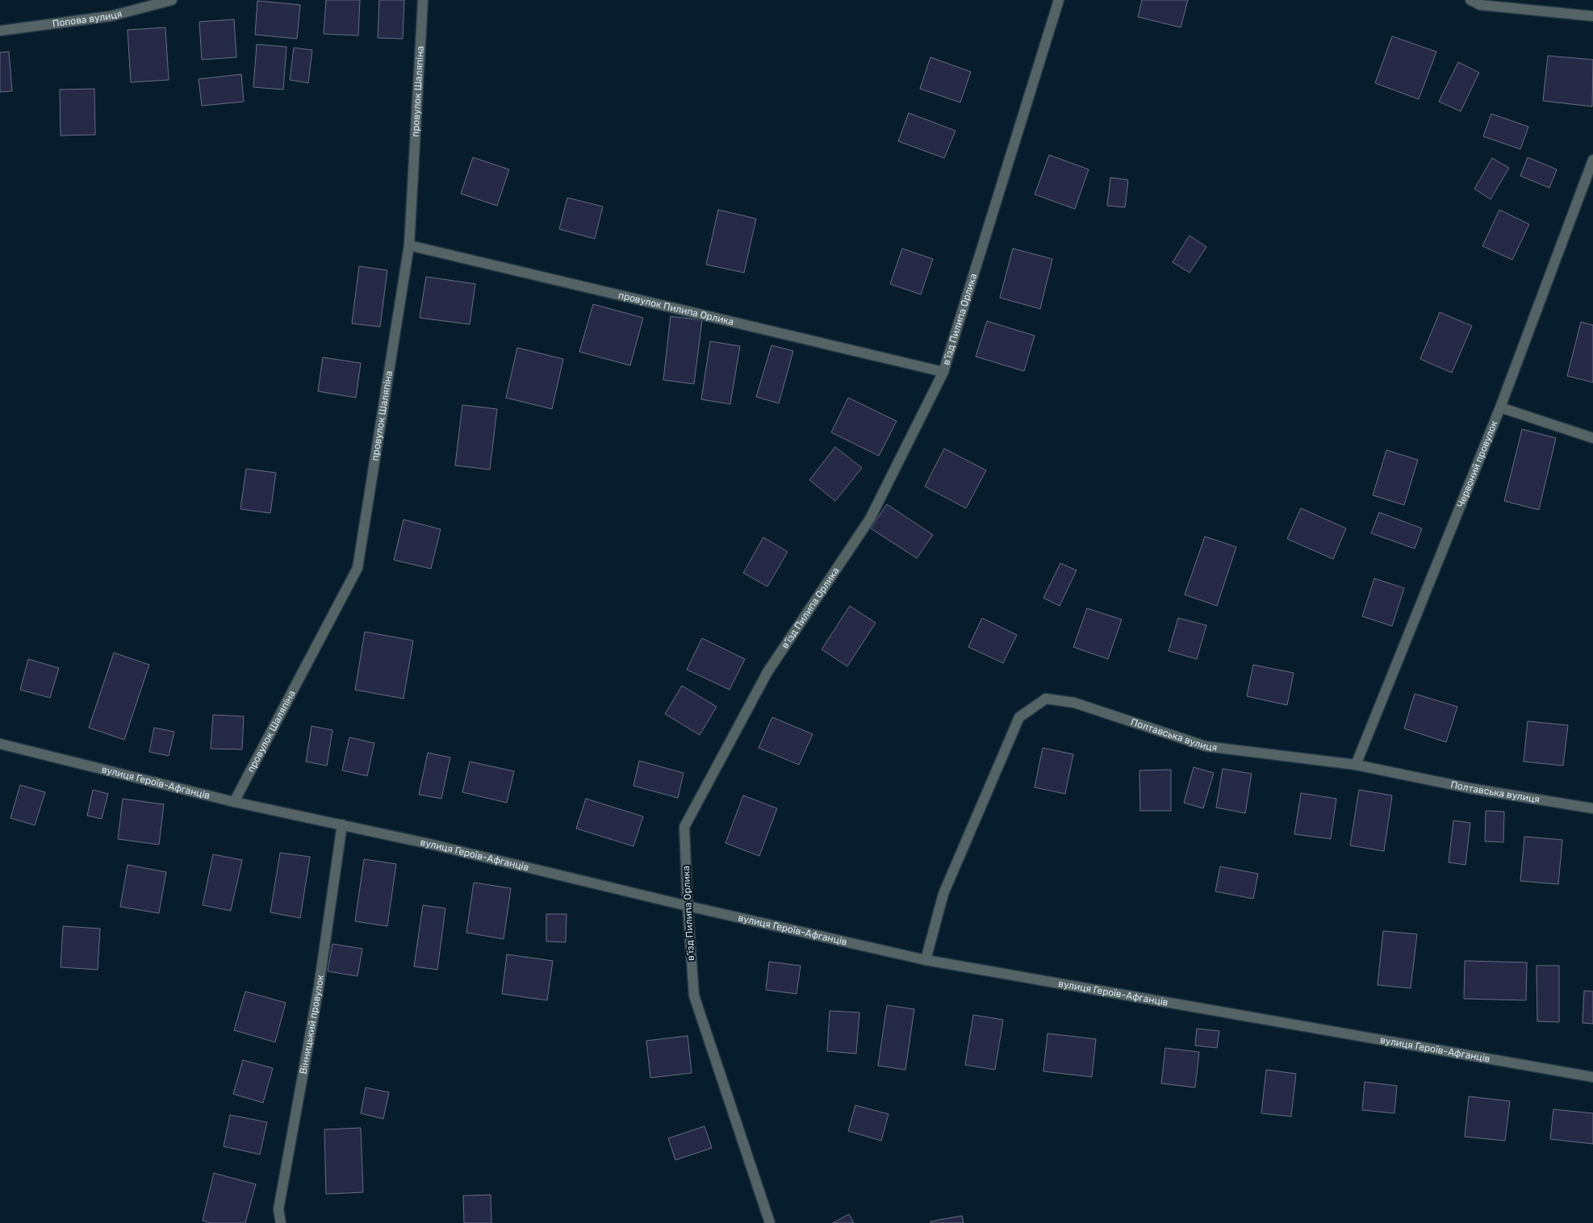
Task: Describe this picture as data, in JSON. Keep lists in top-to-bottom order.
{
  "streets": {
    "street": [
      "Попова вулиця",
      "провулок Шаляпіна",
      "провулок Пилипа Орлика",
      "в'їзд Пилипа Орлика",
      "Червоний провулок",
      "Полтавська вулиця",
      "вулиця Героїв-Афганців",
      "Вінницький провулок"
    ]
  },
  "crossings": [
    ["провулок Шаляпіна", "провулок Пилипа Орлика"],
    ["провулок Шаляпіна", "вулиця Героїв-Афганців"],
    ["провулок Пилипа Орлика", "в'їзд Пилипа Орлика"],
    ["в'їзд Пилипа Орлика", "вулиця Героїв-Афганців"],
    ["Червоний провулок", "Полтавська вулиця"],
    ["Полтавська вулиця", "вулиця Героїв-Афганців"],
    ["вулиця Героїв-Афганців", "Вінницький провулок"]
  ]
}
